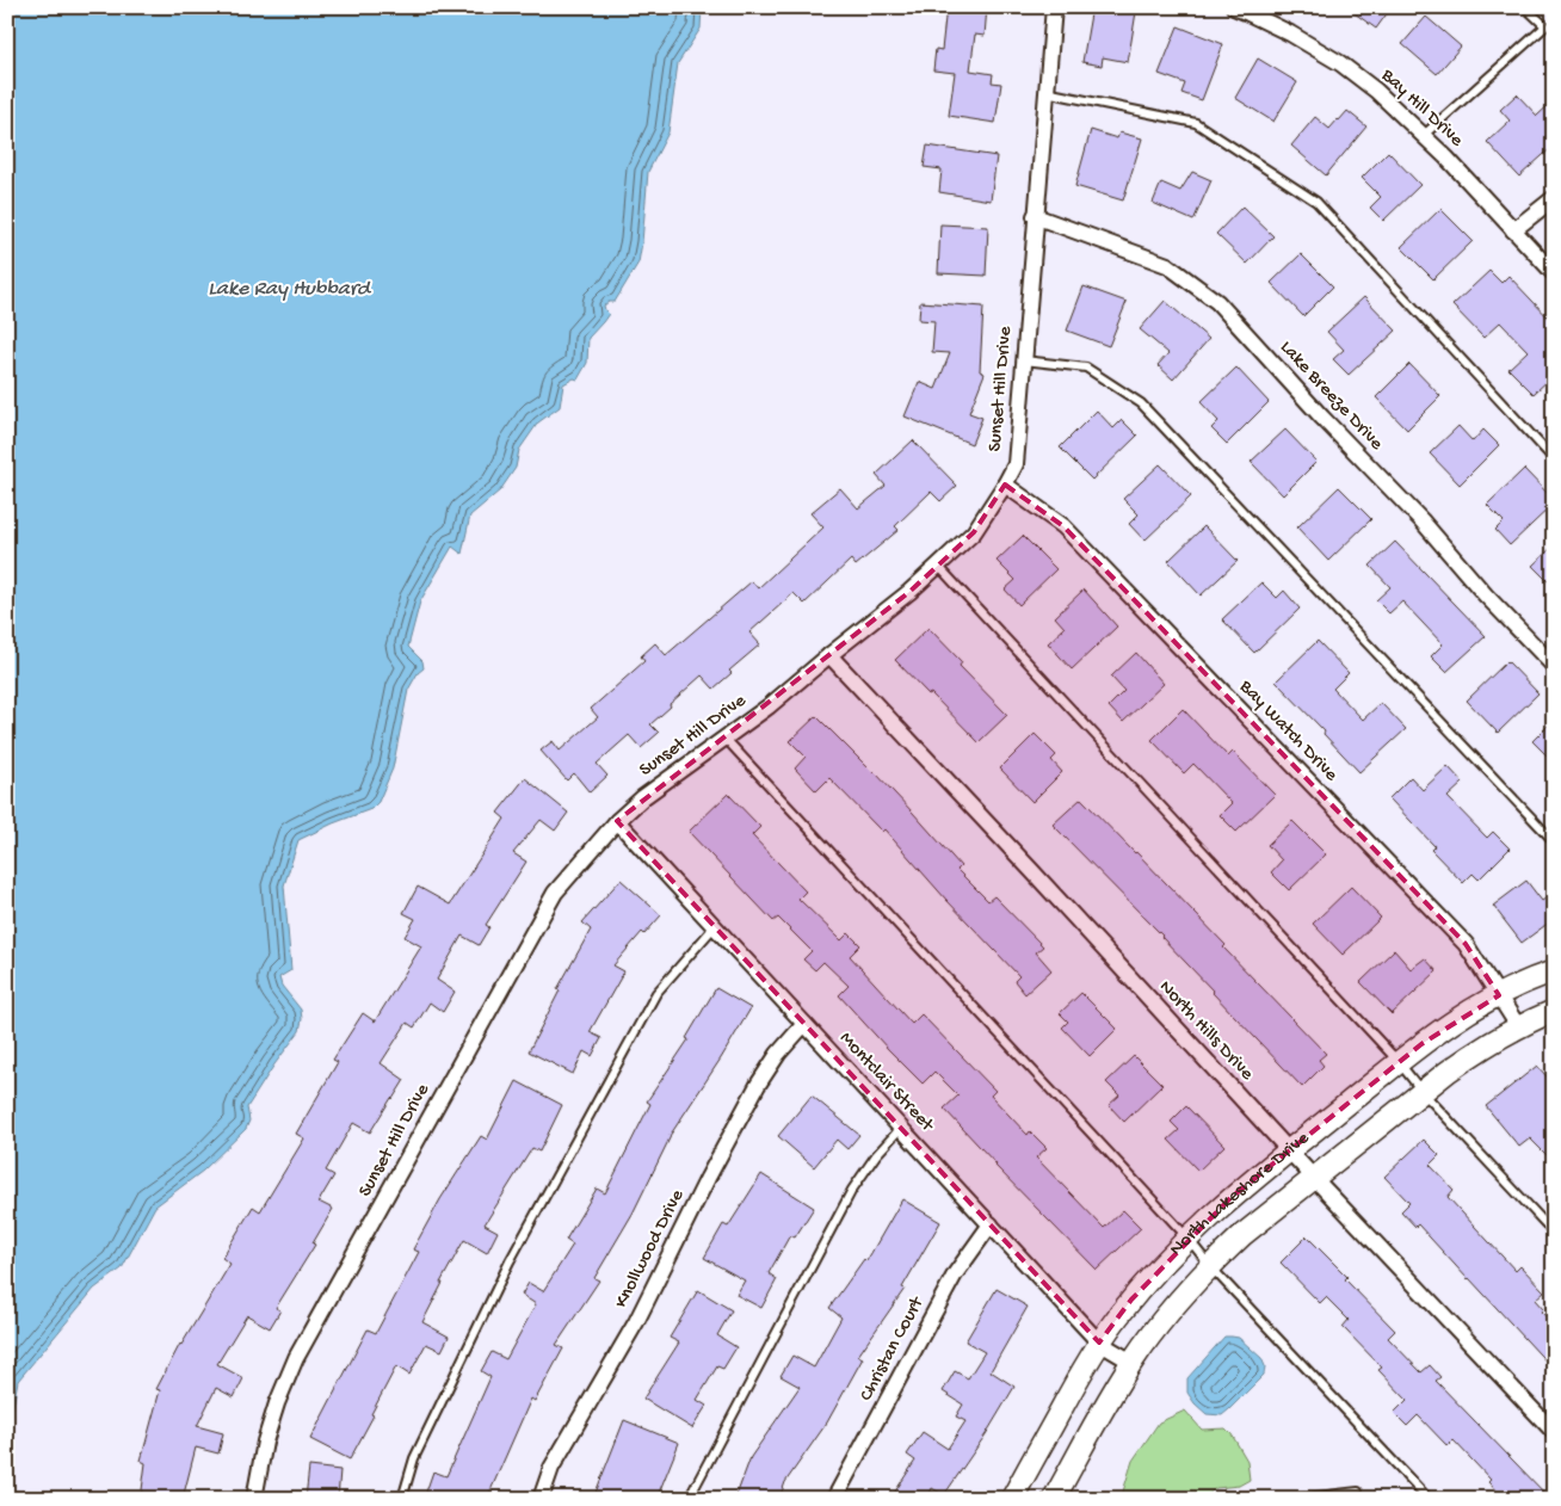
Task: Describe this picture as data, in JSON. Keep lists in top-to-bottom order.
{
  "streets": {
    "main road": ["North Lakeshore Drive"],
    "street": [
      "Bay Hill Drive",
      "Sunset Hill Drive",
      "Lake Breeze Drive",
      "Bay Watch Drive",
      "North Hills Drive",
      "Montclair Street",
      "Knollwood Drive",
      "Christan Court"
    ]
  },
  "crossings": [
    ["Sunset Hill Drive", "Lake Breeze Drive"],
    ["Sunset Hill Drive", "Bay Watch Drive"],
    ["Sunset Hill Drive", "North Hills Drive"],
    ["Sunset Hill Drive", "Montclair Street"],
    ["Bay Watch Drive", "North Lakeshore Drive"],
    ["North Hills Drive", "North Lakeshore Drive"],
    ["Montclair Street", "North Lakeshore Drive"],
    ["Montclair Street", "Knollwood Drive"],
    ["Montclair Street", "Christan Court"]
  ],
  "water": ["Lake Ray Hubbard"]
}
